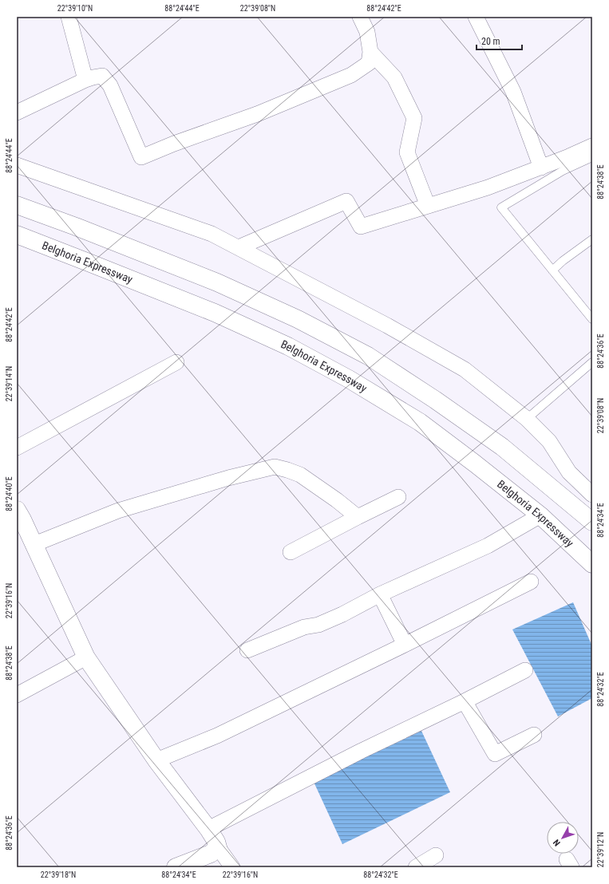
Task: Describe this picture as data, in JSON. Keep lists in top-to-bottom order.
{
  "streets": {
    "main road": ["Belghoria Expressway"]
  },
  "scale_bar": "20 m",
  "north": "bottom left",
  "coordinates": [
    "22°39'10\"N",
    "88°24'44\"E",
    "22°39'08\"N",
    "88°24'42\"E",
    "88°24'38\"E",
    "88°24'36\"E",
    "22°39'14\"N",
    "88°24'40\"E",
    "88°24'34\"E",
    "22°39'16\"N",
    "88°24'32\"E",
    "22°39'12\"N",
    "22°39'18\"N"
  ]
}
